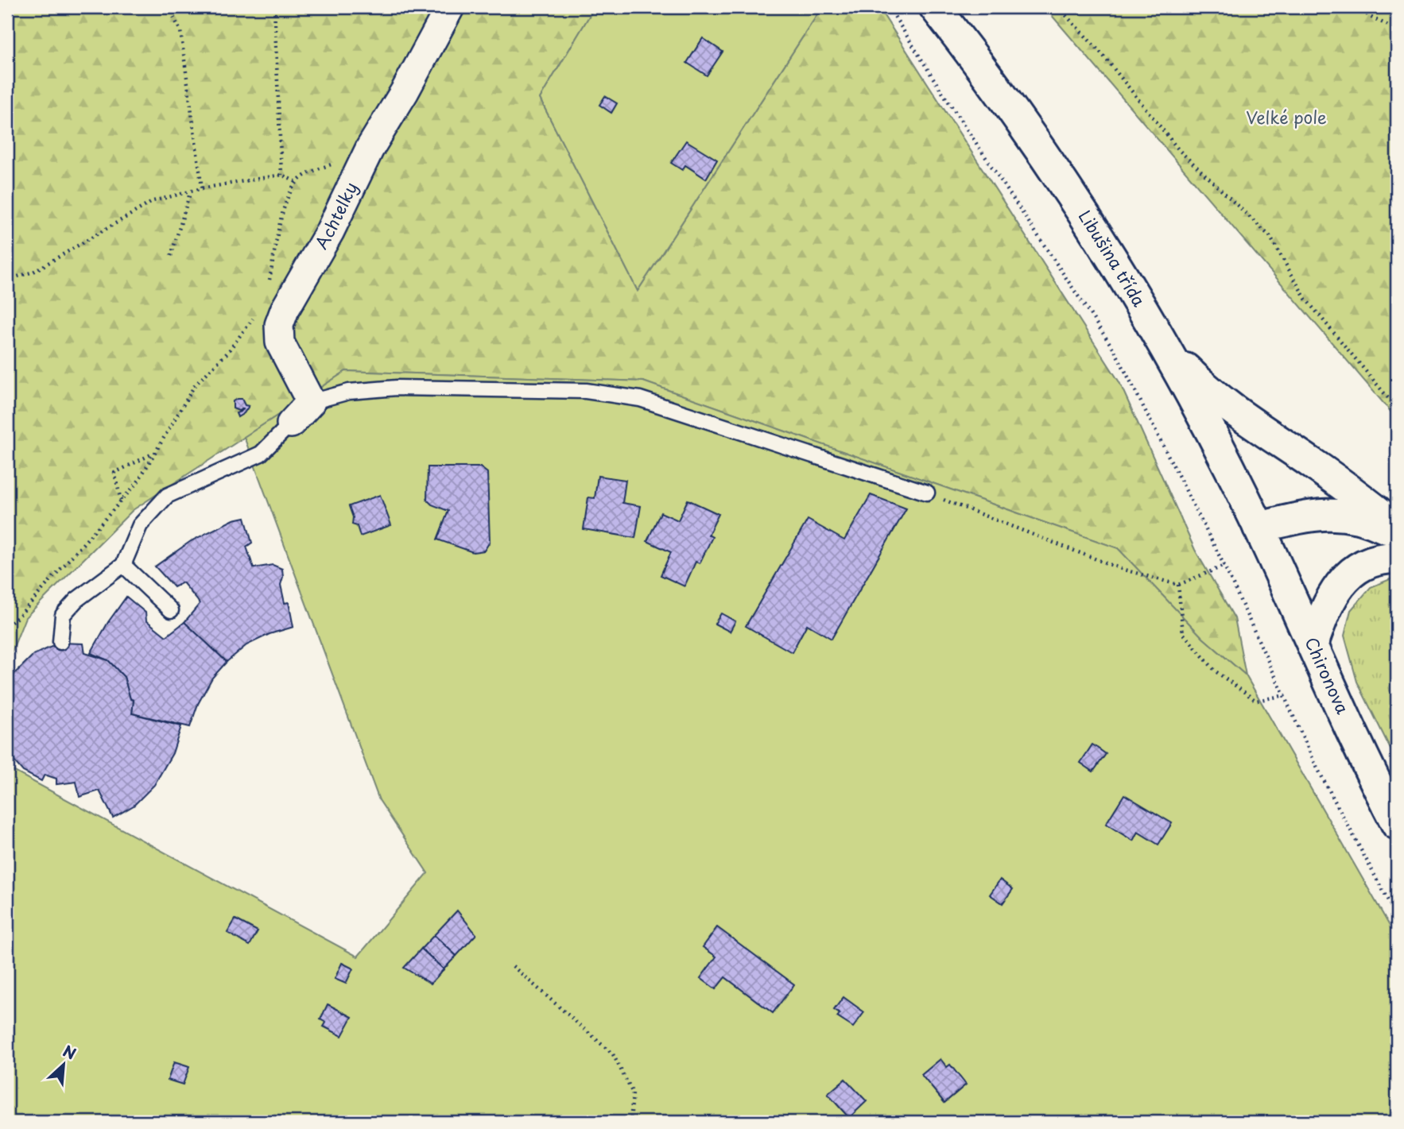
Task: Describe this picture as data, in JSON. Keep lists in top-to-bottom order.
{
  "streets": {
    "street": ["Achtelky", "Libušina třída", "Chironova"]
  },
  "crossings": [
    ["Libušina třída", "Chironova"]
  ],
  "parks": ["Velké pole"],
  "north": "top right"
}
